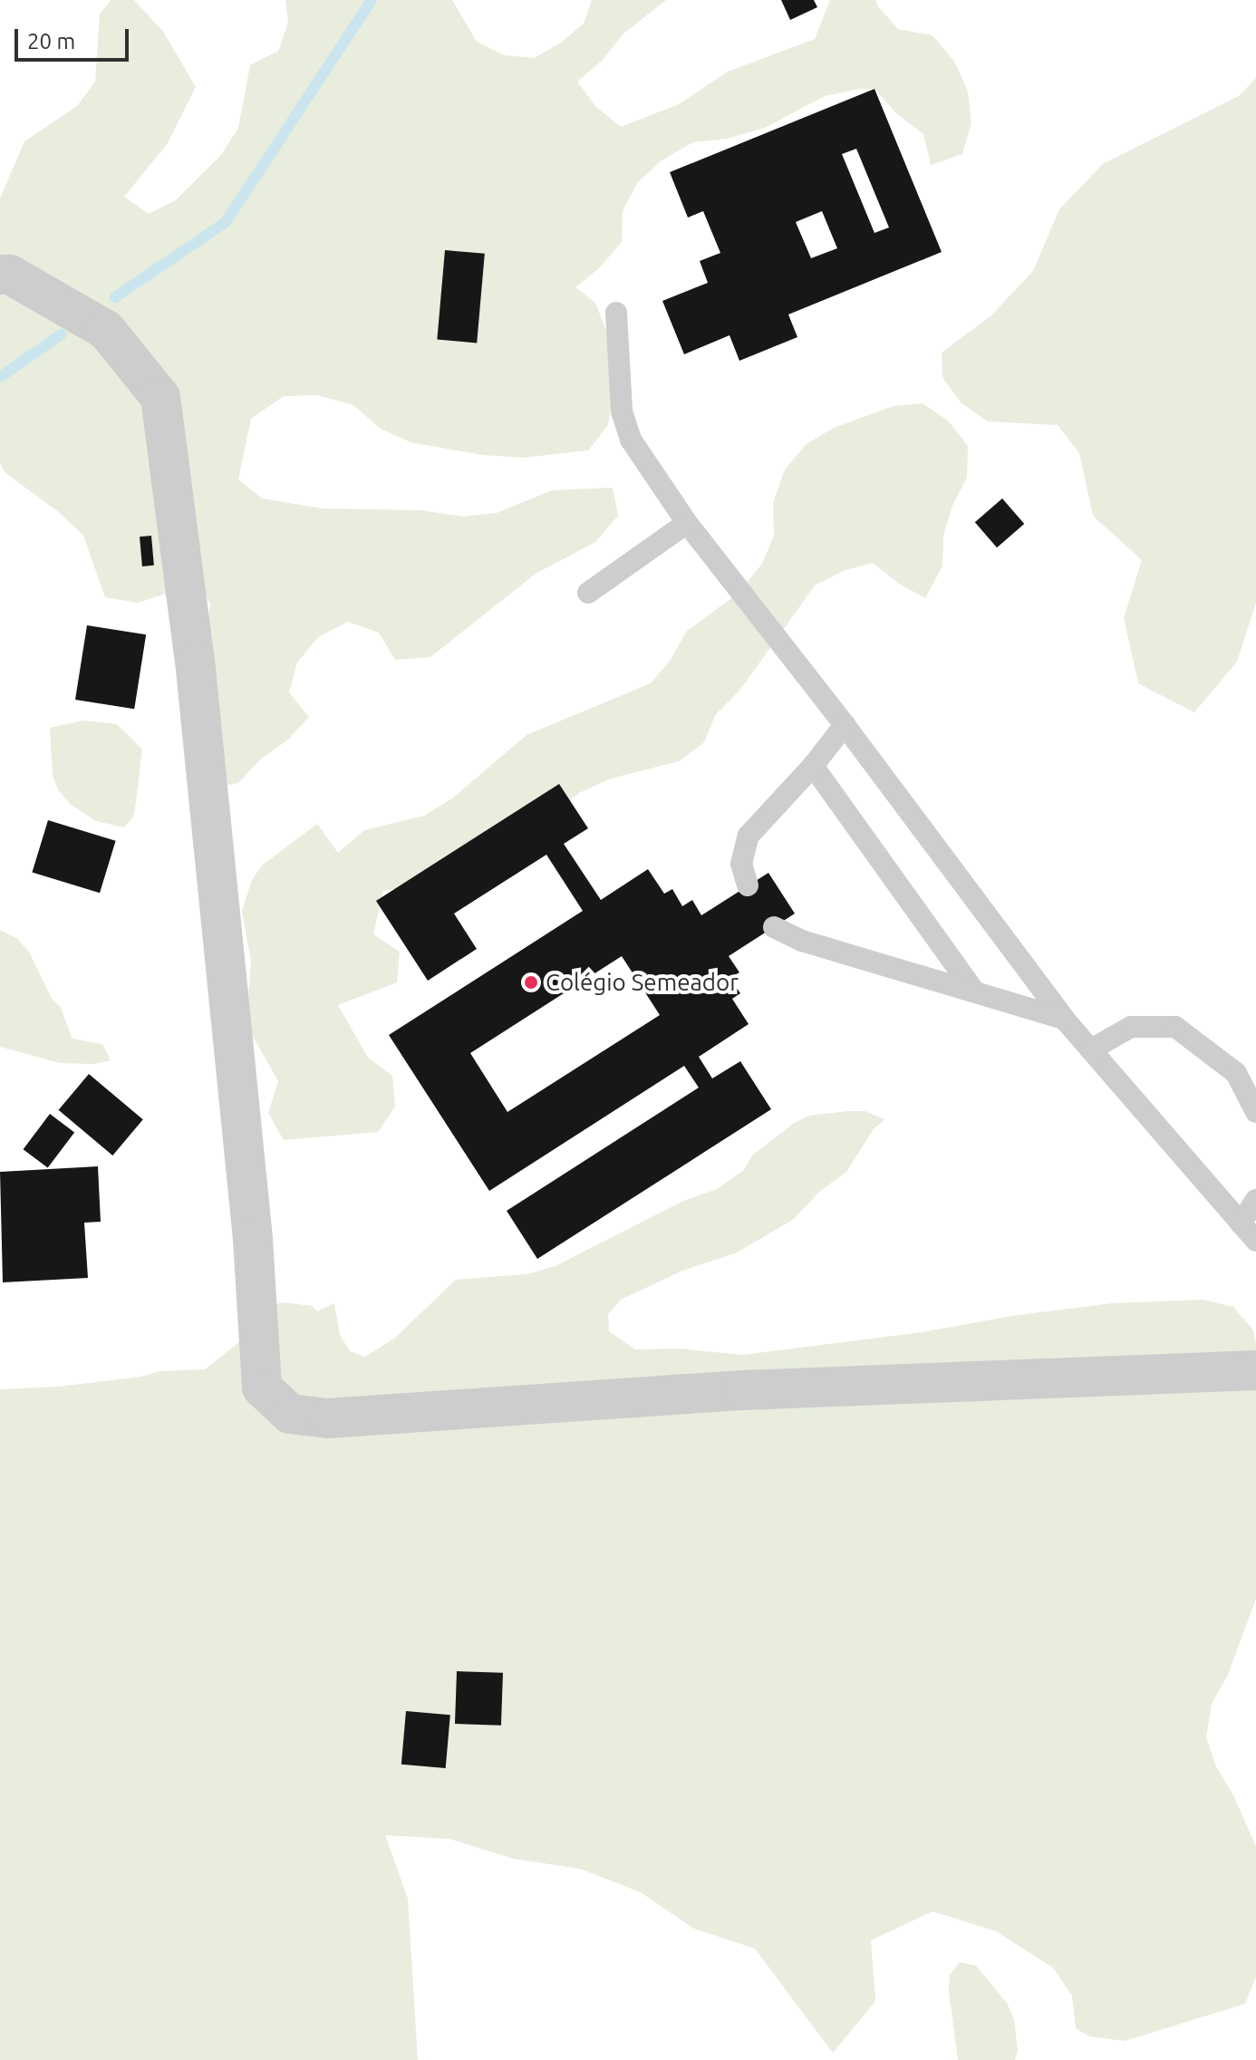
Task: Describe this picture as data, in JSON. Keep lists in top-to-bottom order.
{
  "places": ["Colégio Semeador"],
  "scale_bar": "20 m"
}
